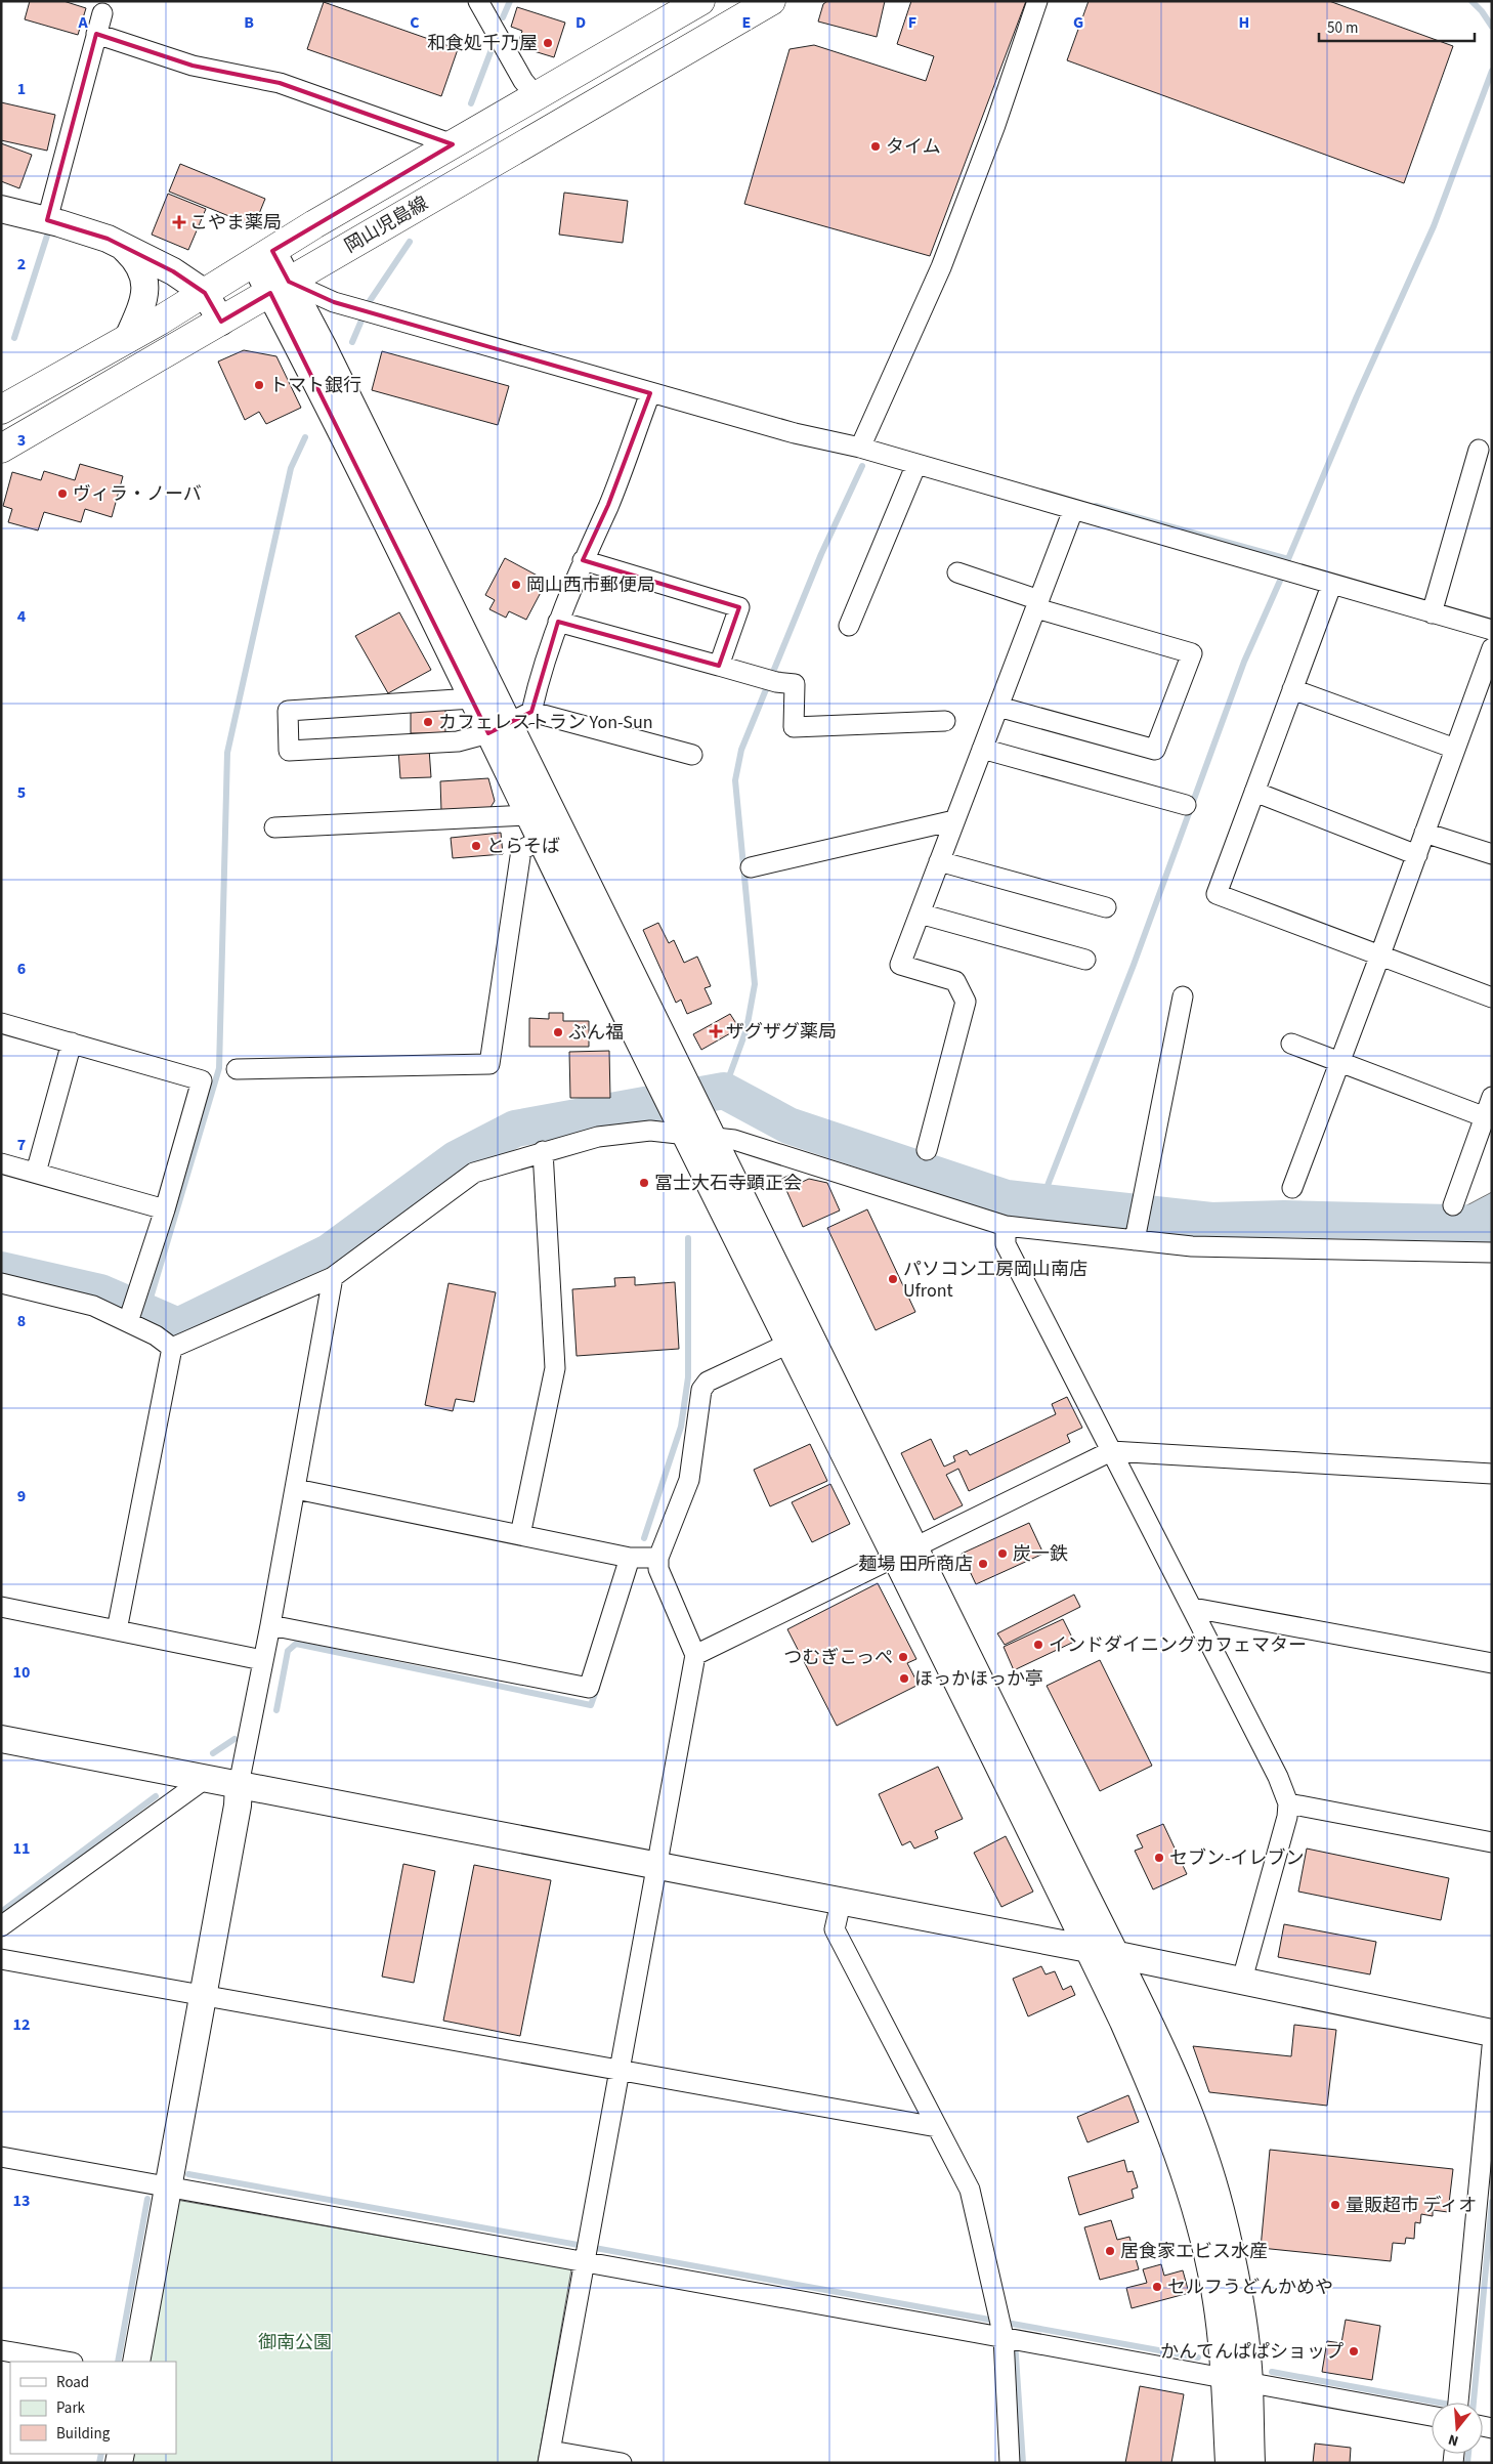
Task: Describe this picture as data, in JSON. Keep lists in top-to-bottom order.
{
  "streets": {
    "main road": ["岡山児島線"]
  },
  "parks": ["御南公園"],
  "places": {
    "other": [
      "和食処千乃屋",
      "タイム",
      "トマト銀行",
      "ヴィラ・ノーバ",
      "岡山西市郵便局",
      "カフェレストラン Yon-Sun",
      "とらそば",
      "ぶん福",
      "冨士大石寺顕正会",
      "パソコン工房岡山南店 Ufront",
      "炭一鉄",
      "麺場 田所商店",
      "インドダイニングカフェマター",
      "つむぎこっぺ",
      "ほっかほっか亭",
      "セブン-イレブン",
      "量販超市 ディオ",
      "居食家エビス水産",
      "セルフうどんかめや",
      "かんてんぱぱショップ"
    ],
    "health": ["こやま薬局", "ザグザグ薬局"]
  },
  "legend": ["Road", "Park", "Building"],
  "scale_bar": "50 m",
  "north": "bottom",
  "grid": {
    "columns": [
      "A",
      "B",
      "C",
      "D",
      "E",
      "F",
      "G",
      "H"
    ],
    "rows": [
      "1",
      "2",
      "3",
      "4",
      "5",
      "6",
      "7",
      "8",
      "9",
      "10",
      "11",
      "12",
      "13"
    ]
  }
}
